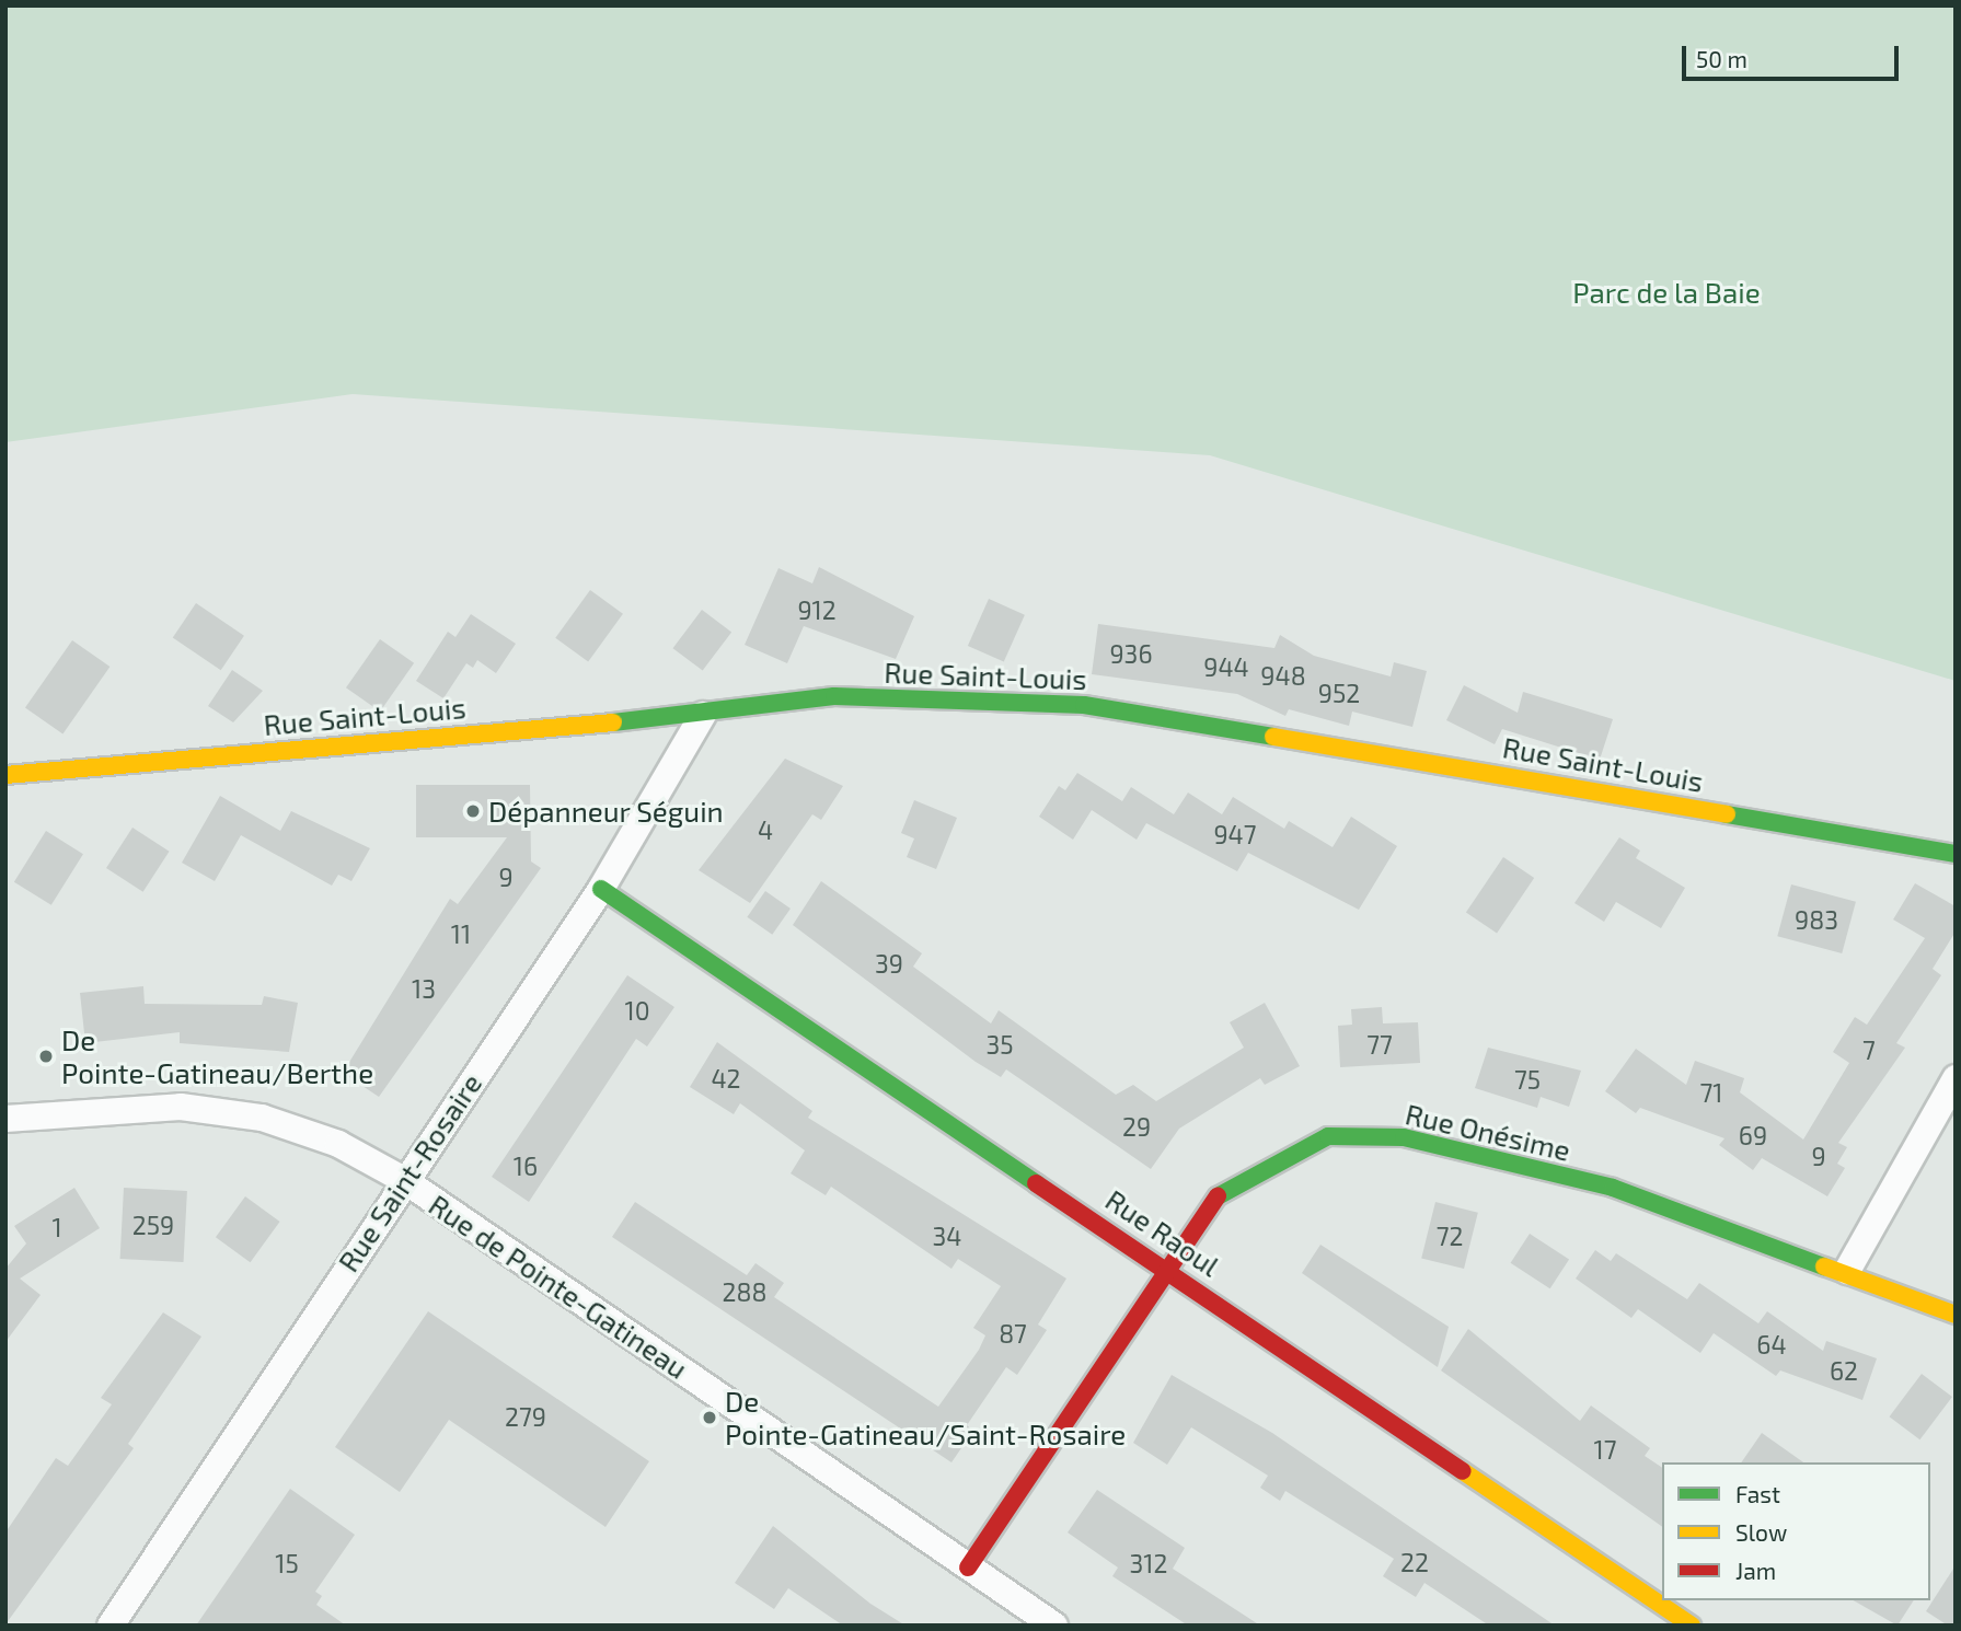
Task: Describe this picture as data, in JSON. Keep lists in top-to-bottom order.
{
  "streets": {
    "street": [
      "Rue Saint-Louis",
      "Rue Onésime",
      "Rue Saint-Rosaire",
      "Rue Raoul",
      "Rue de Pointe-Gatineau"
    ]
  },
  "crossings": [
    ["Rue Saint-Louis", "Rue Saint-Rosaire"],
    ["Rue Onésime", "Rue Raoul"],
    ["Rue Onésime", "Rue de Pointe-Gatineau"],
    ["Rue Saint-Rosaire", "Rue Raoul"],
    ["Rue Saint-Rosaire", "Rue de Pointe-Gatineau"]
  ],
  "parks": ["Parc de la Baie"],
  "places": ["Dépanneur Séguin", "De Pointe-Gatineau/Berthe", "De Pointe-Gatineau/Saint-Rosaire"],
  "house_numbers": [
    "912",
    "936",
    "944",
    "948",
    "952",
    "4",
    "947",
    "9",
    "983",
    "11",
    "39",
    "13",
    "10",
    "35",
    "77",
    "7",
    "42",
    "75",
    "71",
    "29",
    "69",
    "9",
    "16",
    "259",
    "1",
    "34",
    "72",
    "288",
    "87",
    "64",
    "62",
    "279",
    "17",
    "22",
    "15",
    "312"
  ],
  "legend": ["Fast", "Slow", "Jam"],
  "scale_bar": "50 m"
}
